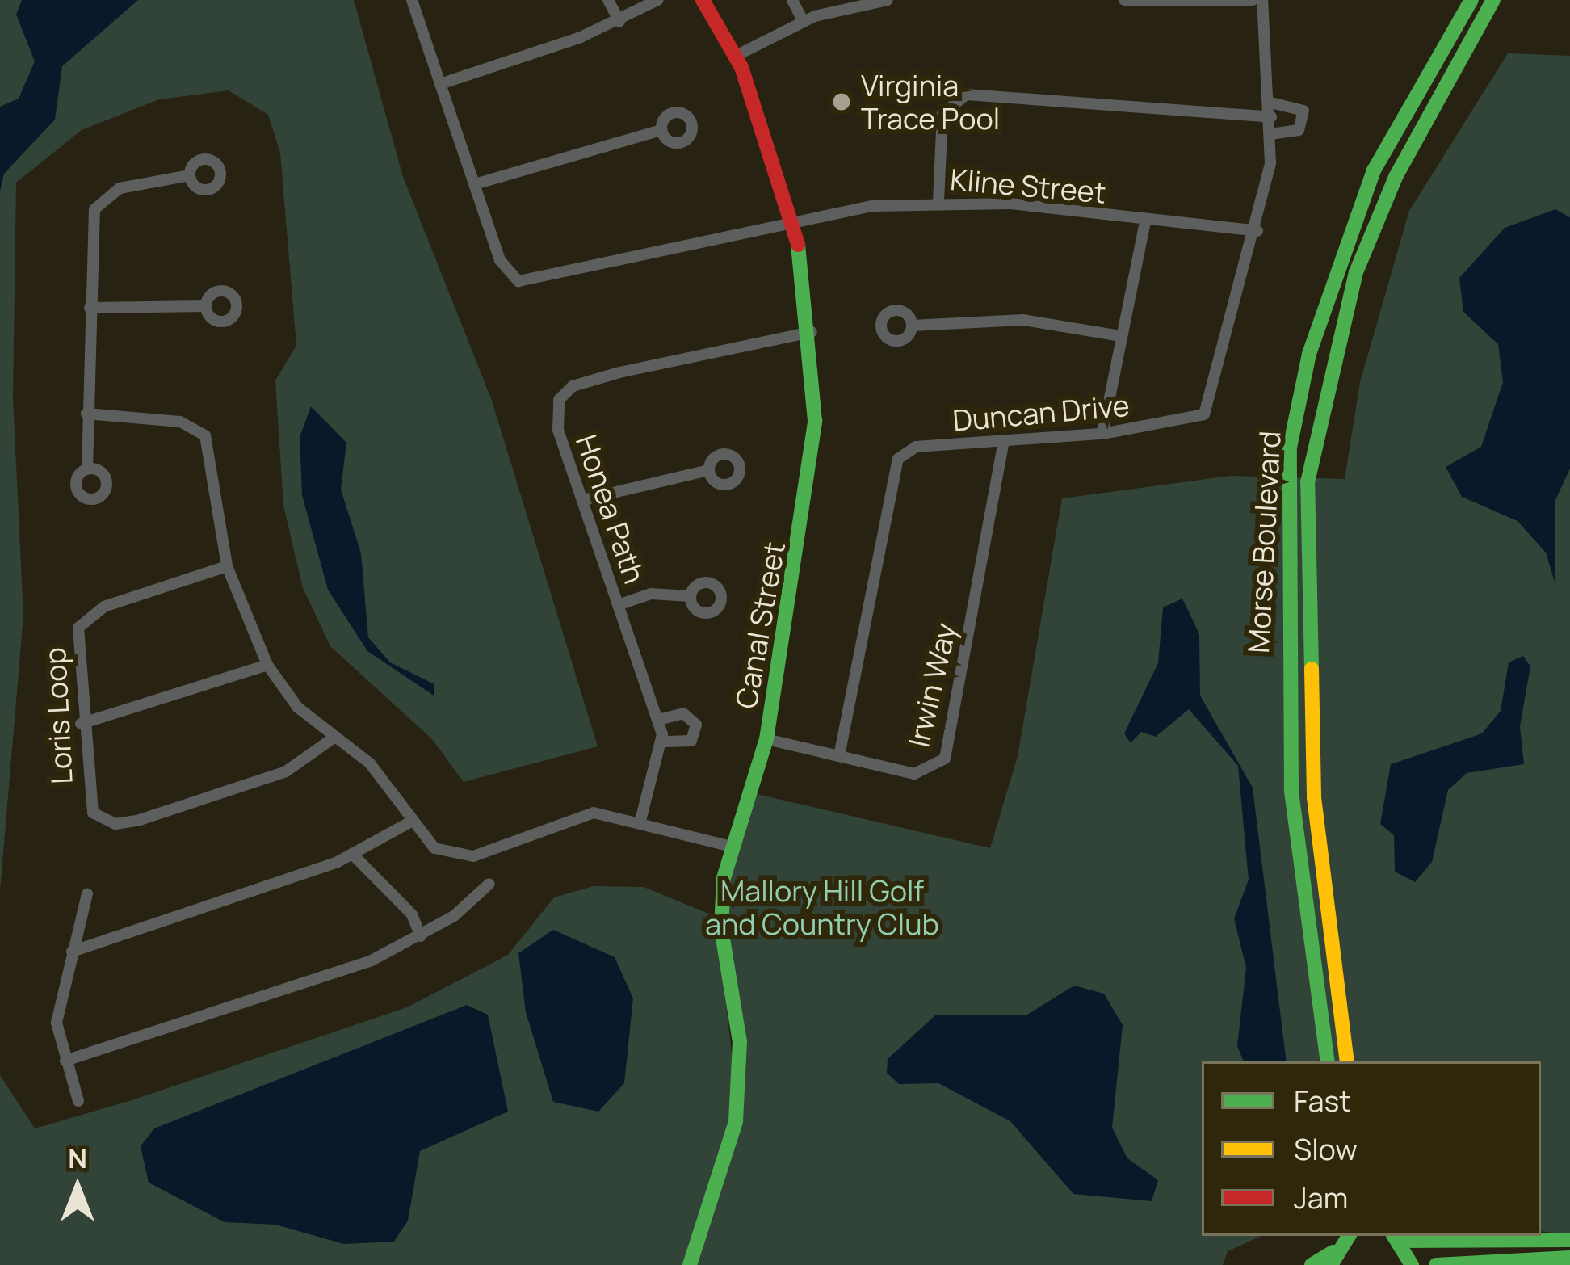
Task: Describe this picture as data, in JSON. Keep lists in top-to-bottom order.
{
  "streets": {
    "main road": ["Morse Boulevard", "Canal Street"],
    "street": [
      "Kline Street",
      "Duncan Drive",
      "Honea Path",
      "Irwin Way",
      "Loris Loop"
    ]
  },
  "crossings": [
    ["Kline Street", "Duncan Drive"],
    ["Kline Street", "Canal Street"],
    ["Duncan Drive", "Irwin Way"],
    ["Honea Path", "Canal Street"],
    ["Canal Street", "Irwin Way"]
  ],
  "parks": ["Mallory Hill Golf and Country Club"],
  "places": ["Virginia Trace Pool"],
  "legend": ["Fast", "Slow", "Jam"],
  "north": "top"
}
